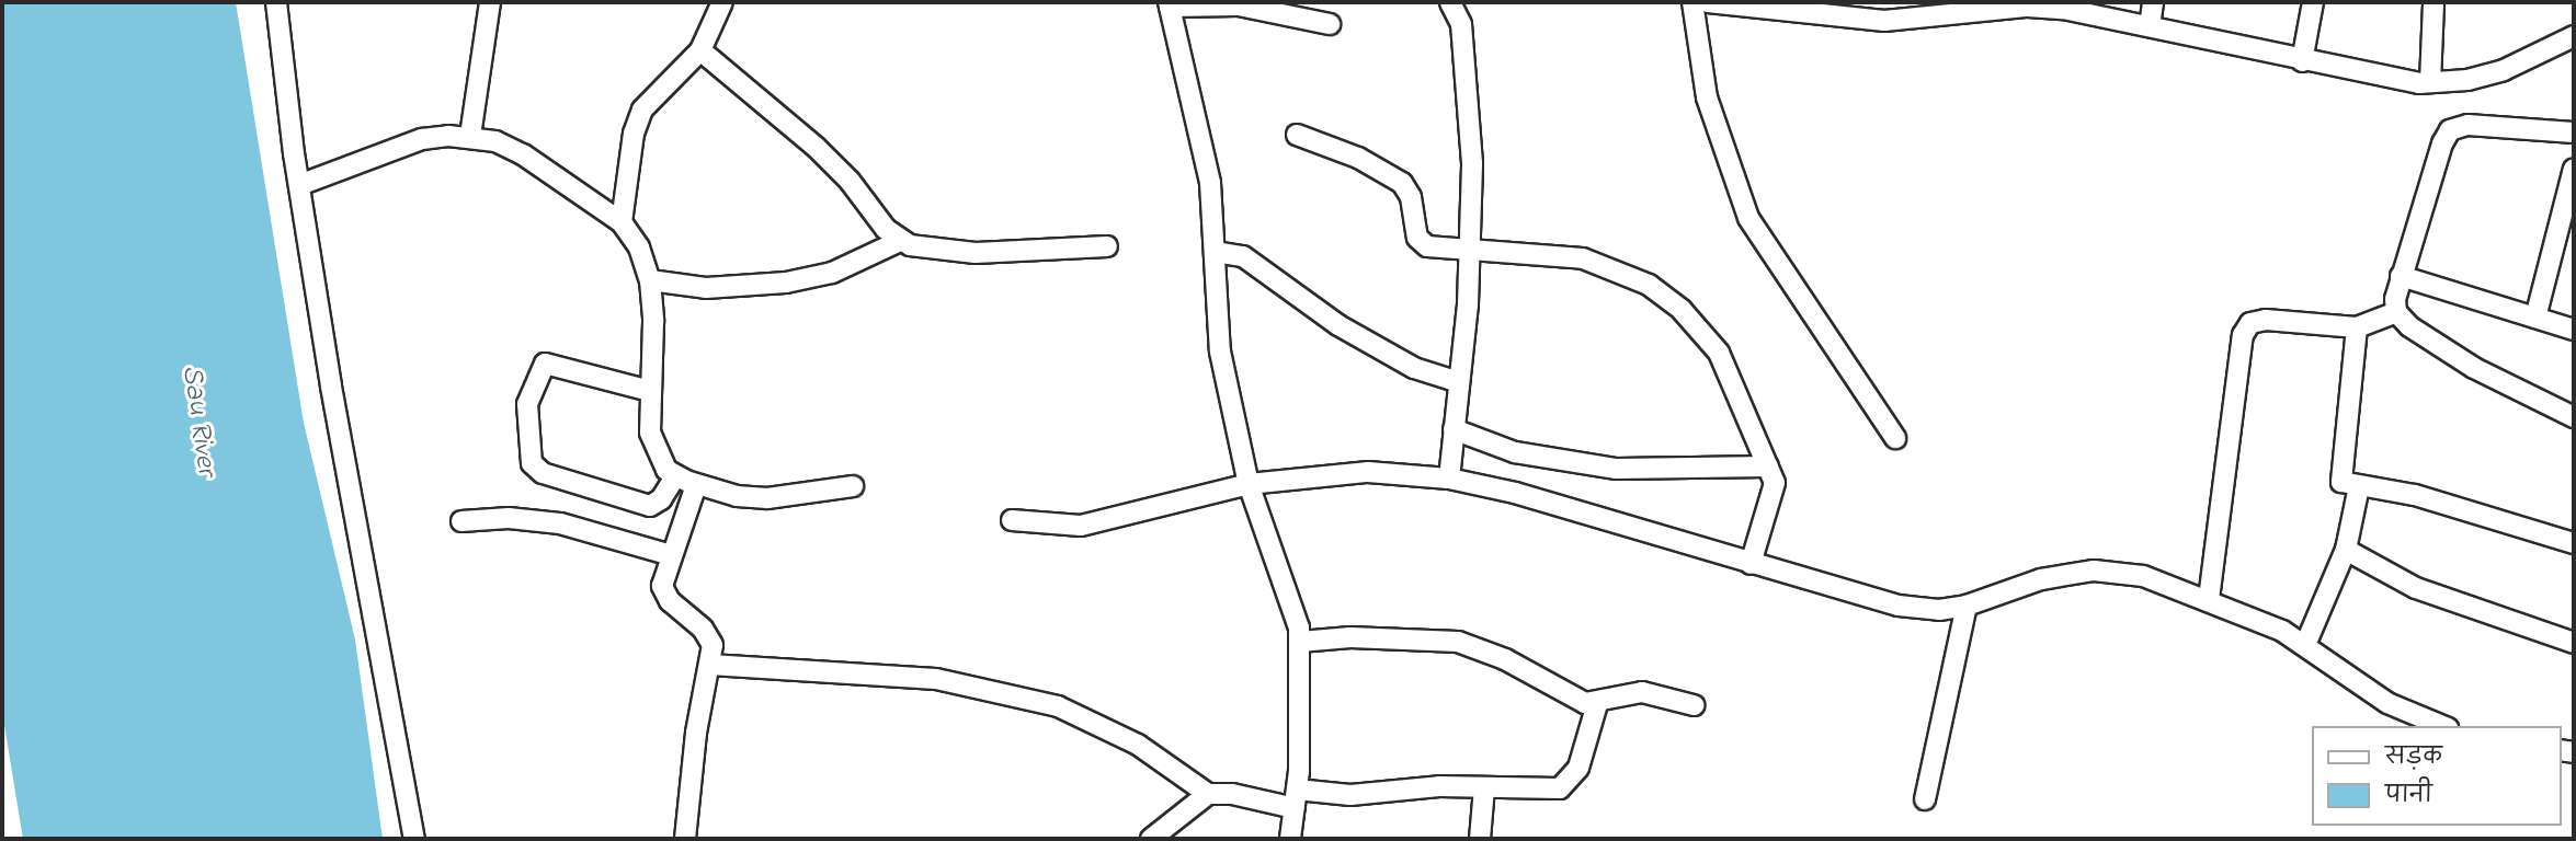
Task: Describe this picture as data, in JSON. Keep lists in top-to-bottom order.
{
  "water": ["Sau River"],
  "legend": ["सड़क", "पानी"]
}
